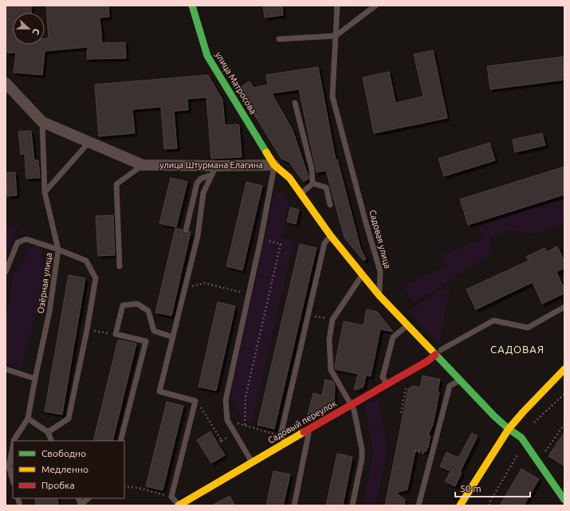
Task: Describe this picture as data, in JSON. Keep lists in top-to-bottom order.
{
  "streets": {
    "street": ["улица Матросова", "улица Штурмана Елагина", "Садовый переулок"],
    "lane": ["Садовая улица", "Озёрная улица"]
  },
  "crossings": [
    ["улица Матросова", "улица Штурмана Елагина"],
    ["улица Штурмана Елагина", "Садовая улица"],
    ["улица Штурмана Елагина", "Озёрная улица"]
  ],
  "districts": ["САДОВАЯ"],
  "legend": ["Свободно", "Медленно", "Пробка"],
  "scale_bar": "50 m",
  "north": "right"
}
